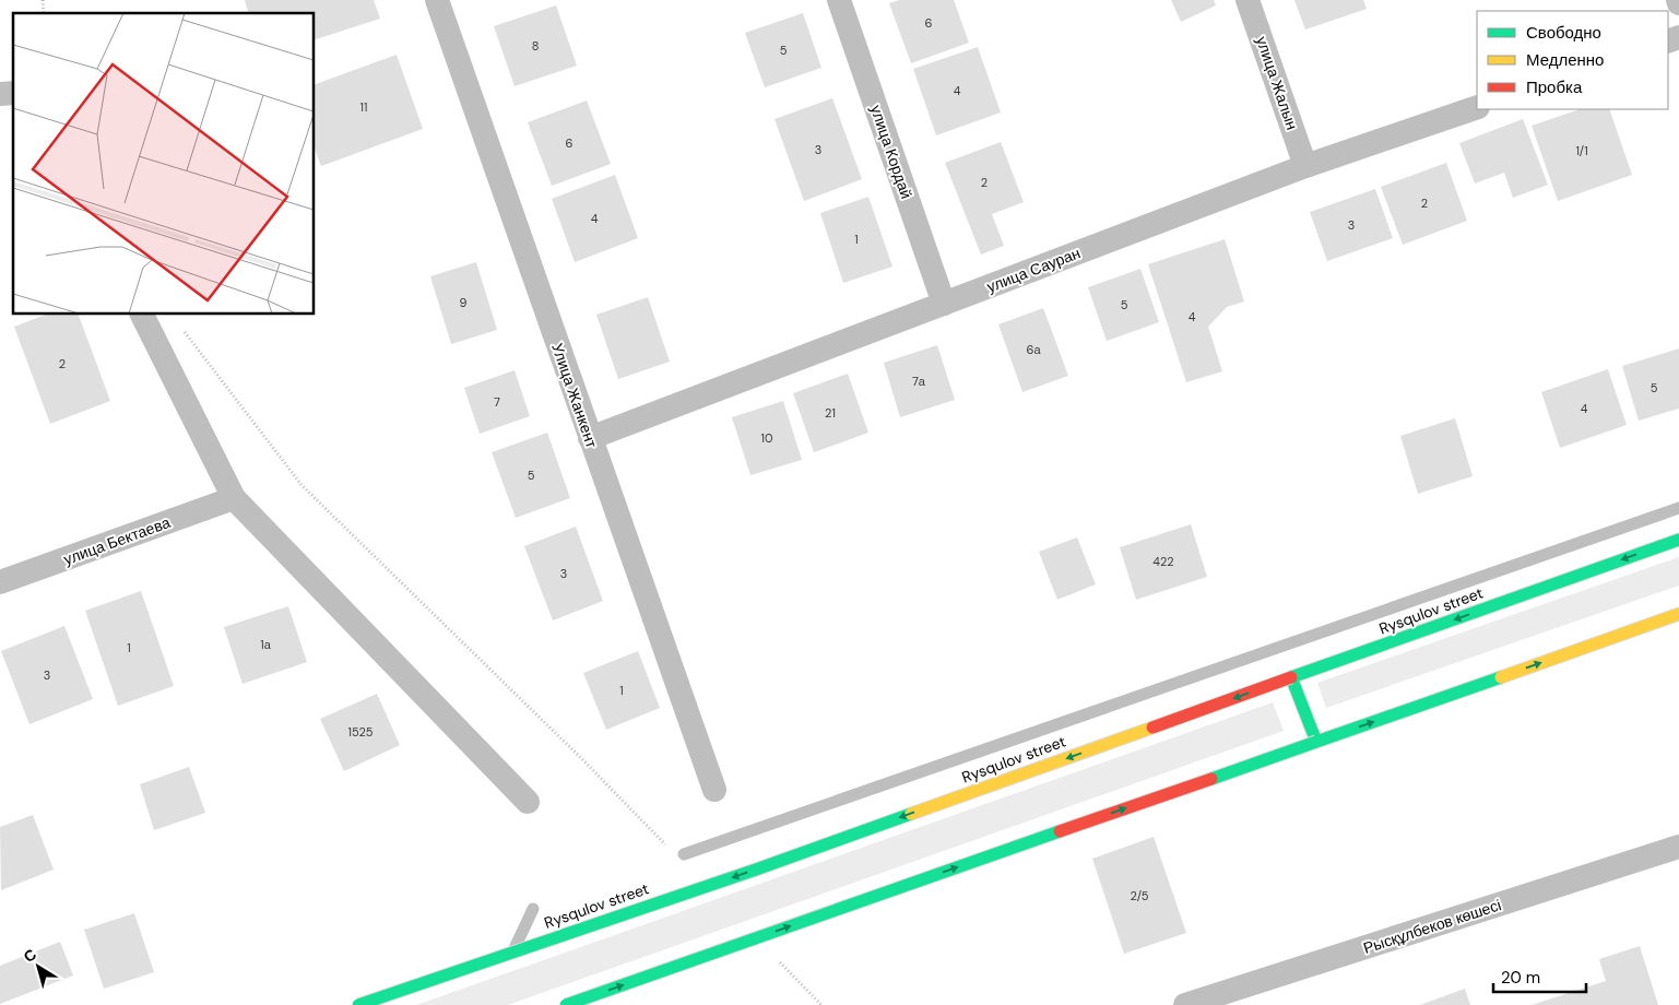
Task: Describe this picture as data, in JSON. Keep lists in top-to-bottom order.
{
  "streets": {
    "main road": ["Rysqulov street"],
    "street": [
      "улица Жалын",
      "улица Кордай",
      "улица Сауран",
      "Улица Жанкент",
      "улица Бектаева",
      "Рысқұлбеков көшесі"
    ]
  },
  "crossings": [
    ["улица Жалын", "улица Сауран"],
    ["улица Кордай", "улица Сауран"],
    ["улица Сауран", "Улица Жанкент"]
  ],
  "house_numbers": [
    "6",
    "8",
    "5",
    "4",
    "11",
    "6",
    "3",
    "1/1",
    "2",
    "2",
    "4",
    "3",
    "1",
    "9",
    "5",
    "4",
    "6а",
    "2",
    "7а",
    "5",
    "7",
    "4",
    "21",
    "10",
    "5",
    "422",
    "3",
    "1а",
    "1",
    "3",
    "1",
    "1525",
    "2/5"
  ],
  "legend": ["Свободно", "Медленно", "Пробка"],
  "scale_bar": "20 m",
  "north": "top left"
}
